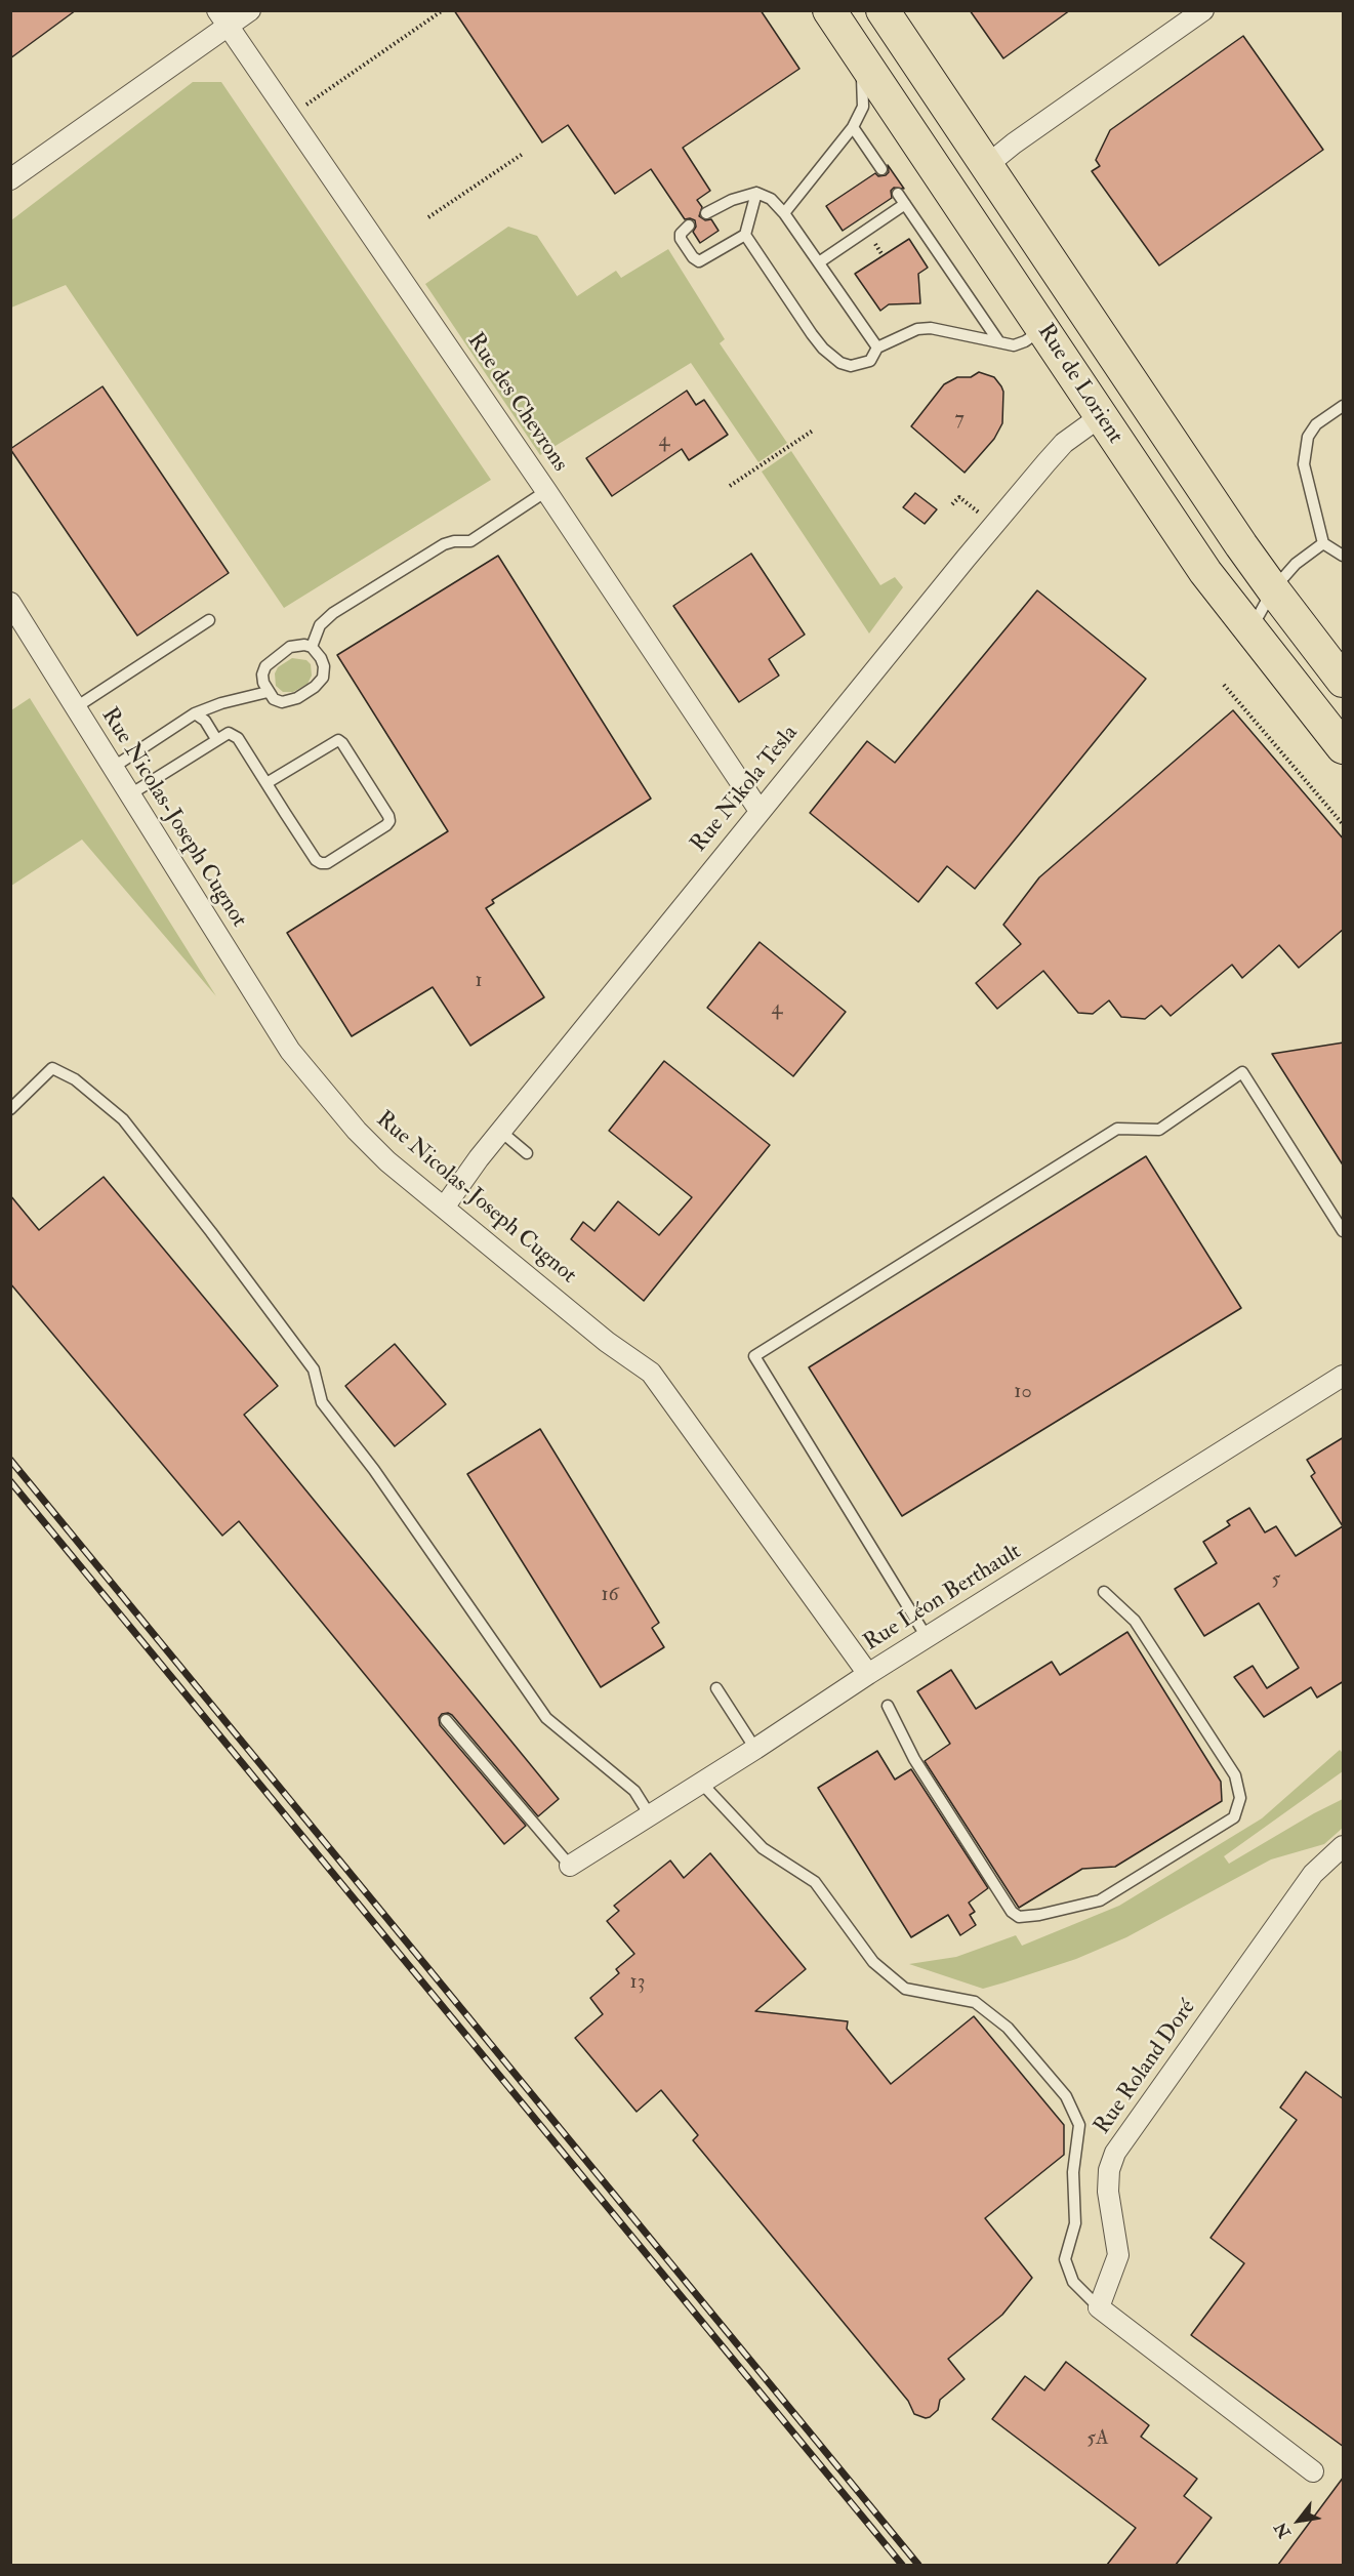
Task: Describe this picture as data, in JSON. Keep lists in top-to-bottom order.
{
  "streets": {
    "main road": ["Rue de Lorient"],
    "street": [
      "Rue des Chevrons",
      "Rue Nikola Tesla",
      "Rue Nicolas-Joseph Cugnot",
      "Rue Léon Berthault",
      "Rue Roland Doré"
    ]
  },
  "crossings": [
    ["Rue de Lorient", "Rue Nikola Tesla"],
    ["Rue des Chevrons", "Rue Nikola Tesla"],
    ["Rue Nikola Tesla", "Rue Nicolas-Joseph Cugnot"],
    ["Rue Nicolas-Joseph Cugnot", "Rue Léon Berthault"]
  ],
  "house_numbers": [
    "7",
    "4",
    "1",
    "4",
    "10",
    "5",
    "16",
    "13",
    "5A"
  ],
  "north": "bottom left"
}
